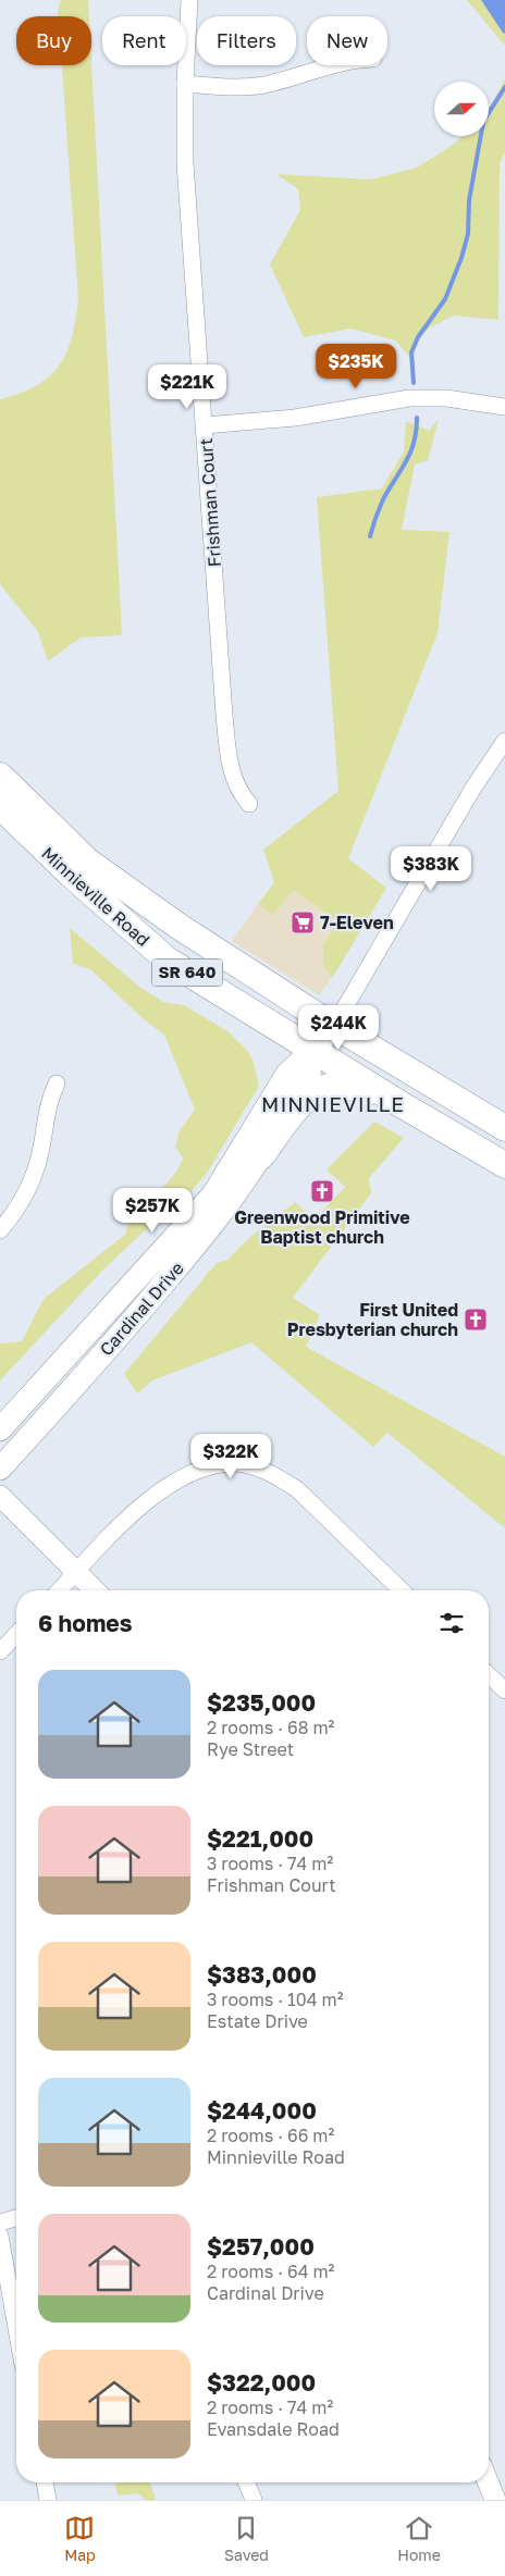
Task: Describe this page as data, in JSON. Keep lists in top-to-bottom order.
{
  "streets": {
    "main road": ["Minnieville Road", "SR 640", "Cardinal Drive"],
    "street": ["Frishman Court"]
  },
  "crossings": [
    ["Minnieville Road", "Cardinal Drive"]
  ],
  "districts": ["MINNIEVILLE"],
  "places": {
    "supermarket": ["7-Eleven"],
    "church": ["Greenwood Primitive Baptist church", "First United Presbyterian church"]
  },
  "north": "right",
  "page": {
    "chip": [
      "Buy",
      "Rent",
      "Filters",
      "New"
    ],
    "price": [
      "$235K",
      "$221K",
      "$383K",
      "$244K",
      "$257K",
      "$322K"
    ],
    "heading": "6 homes",
    "list": [
      {
        "name": "$235,000",
        "note": "2 rooms · 68 m² · Rye Street"
      },
      {
        "name": "$221,000",
        "note": "3 rooms · 74 m² · Frishman Court"
      },
      {
        "name": "$383,000",
        "note": "3 rooms · 104 m² · Estate Drive"
      },
      {
        "name": "$244,000",
        "note": "2 rooms · 66 m² · Minnieville Road"
      },
      {
        "name": "$257,000",
        "note": "2 rooms · 64 m² · Cardinal Drive"
      },
      {
        "name": "$322,000",
        "note": "2 rooms · 74 m² · Evansdale Road"
      }
    ],
    "tabs": ["Map", "Saved", "Home"]
  }
}
